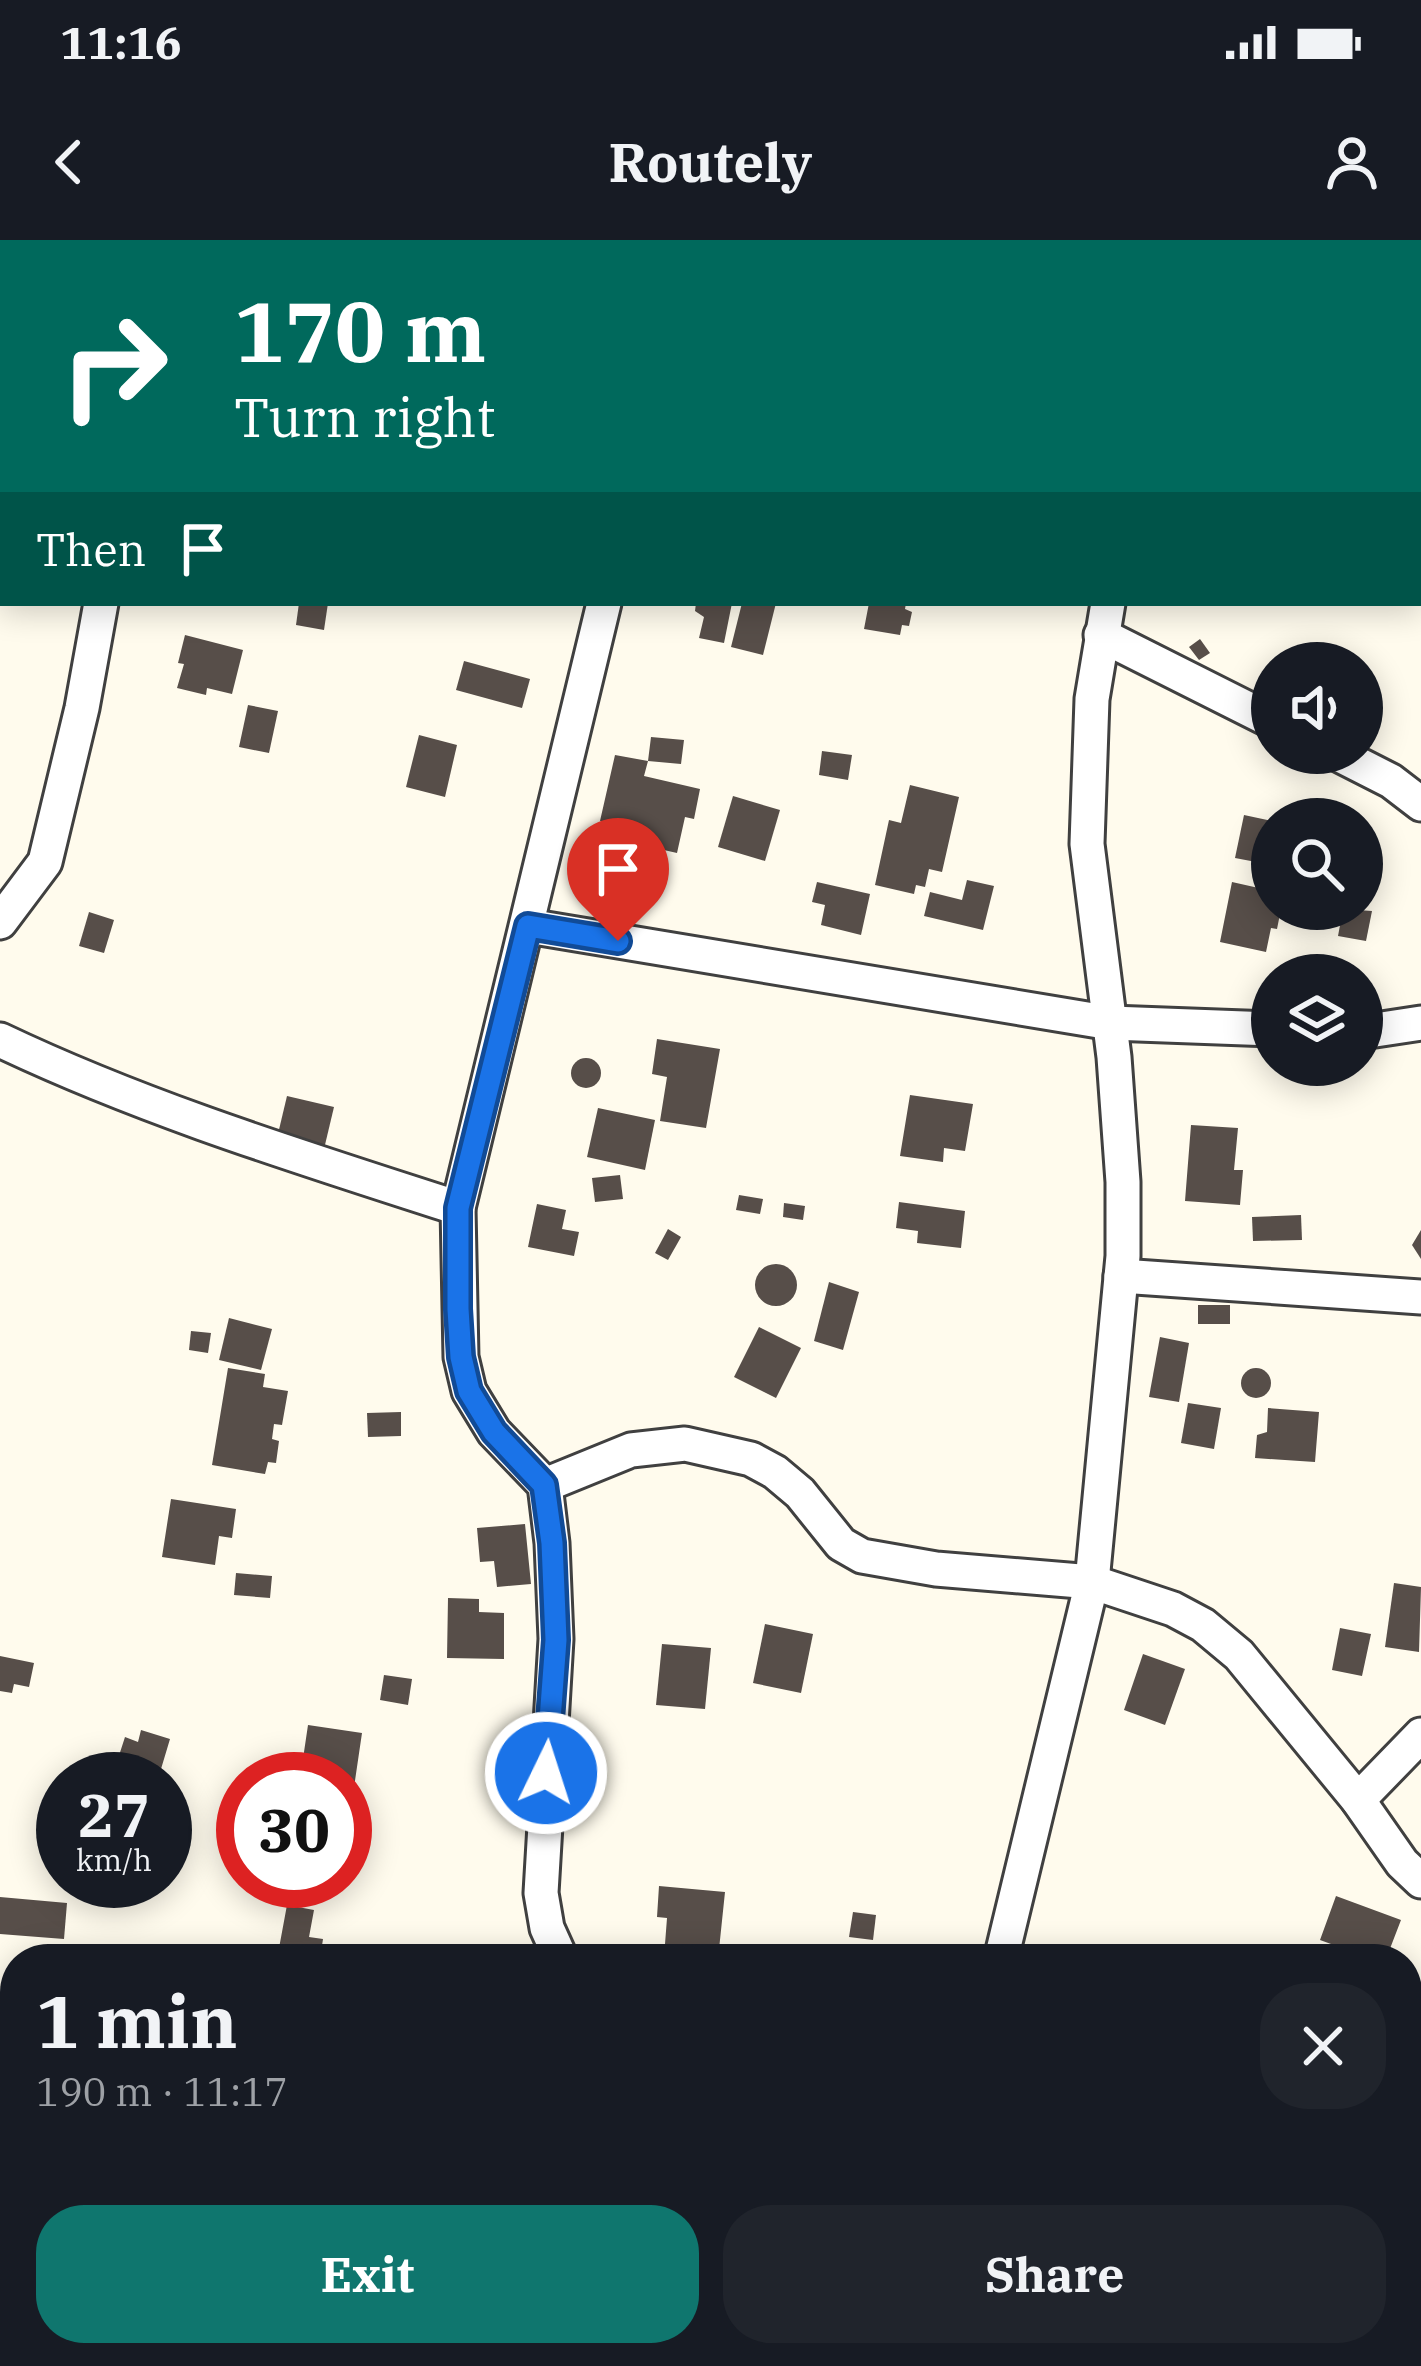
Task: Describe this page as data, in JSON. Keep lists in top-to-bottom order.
{
  "page": {
    "status": "11:16",
    "header": "Routely",
    "turn": ["170 m", "Turn right"],
    "then": "Then",
    "speed": "27 km/h",
    "limit": "30",
    "heading": ["1 min", "190 m · 11:17"],
    "buttons": ["Exit", "Share"]
  }
}
